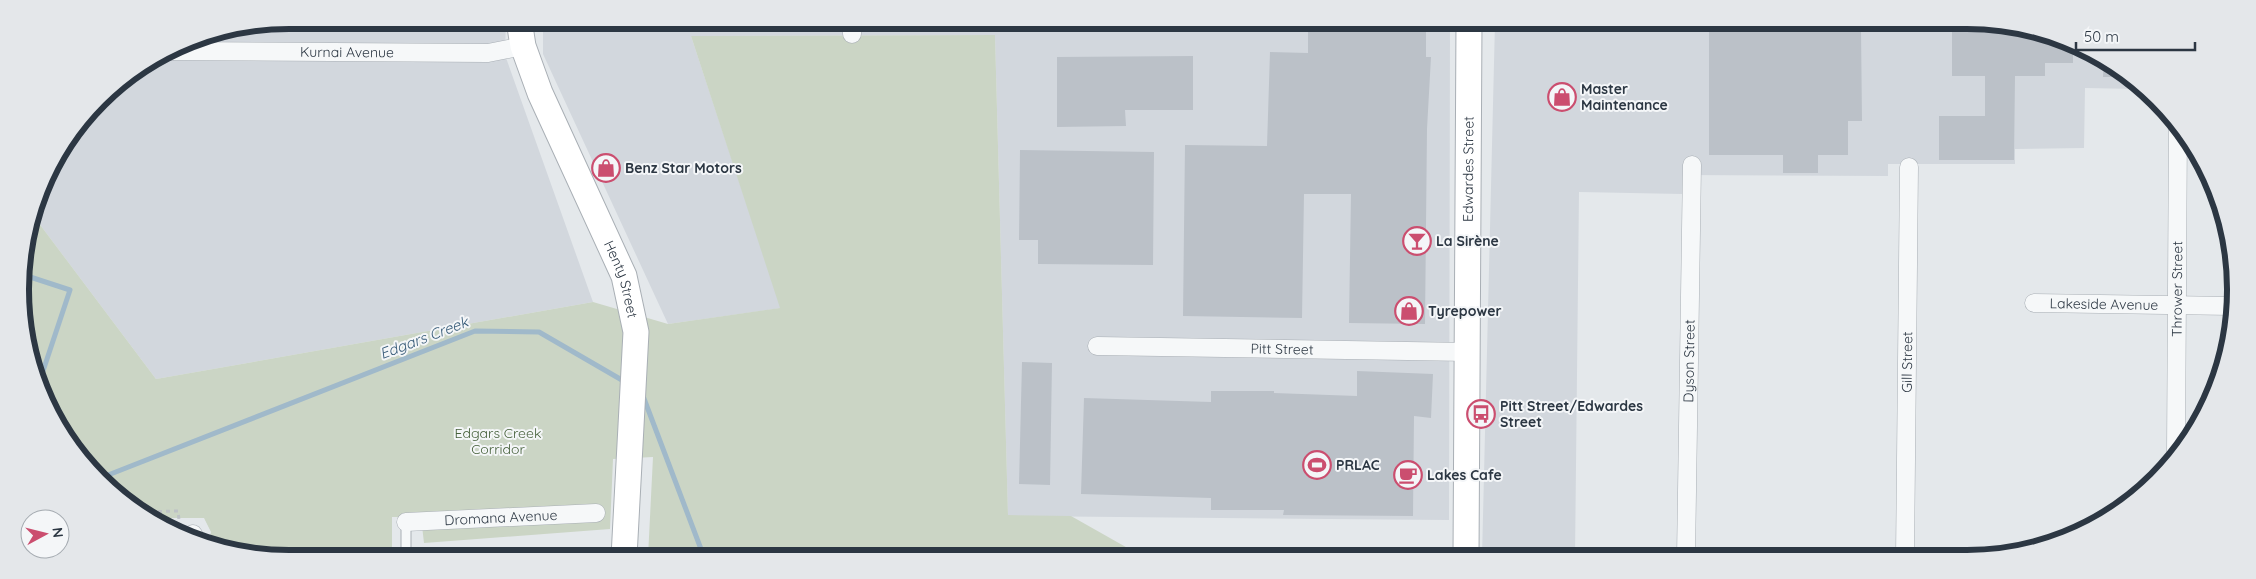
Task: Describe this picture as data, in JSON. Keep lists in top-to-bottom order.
{
  "streets": {
    "street": [
      "Kurnai Avenue",
      "Edwardes Street",
      "Henty Street",
      "Thrower Street",
      "Lakeside Avenue",
      "Pitt Street",
      "Dyson Street",
      "Gill Street",
      "Dromana Avenue"
    ]
  },
  "crossings": [
    ["Kurnai Avenue", "Henty Street"],
    ["Edwardes Street", "Pitt Street"],
    ["Thrower Street", "Lakeside Avenue"]
  ],
  "water": ["Edgars Creek"],
  "parks": ["Edgars Creek Corridor"],
  "places": {
    "shop": ["Master Maintenance", "Benz Star Motors", "Tyrepower"],
    "bar": ["La Sirène"],
    "bus stop": ["Pitt Street/Edwardes Street"],
    "sports": ["PRLAC"],
    "cafe": ["Lakes Cafe"]
  },
  "scale_bar": "50 m",
  "north": "right"
}
